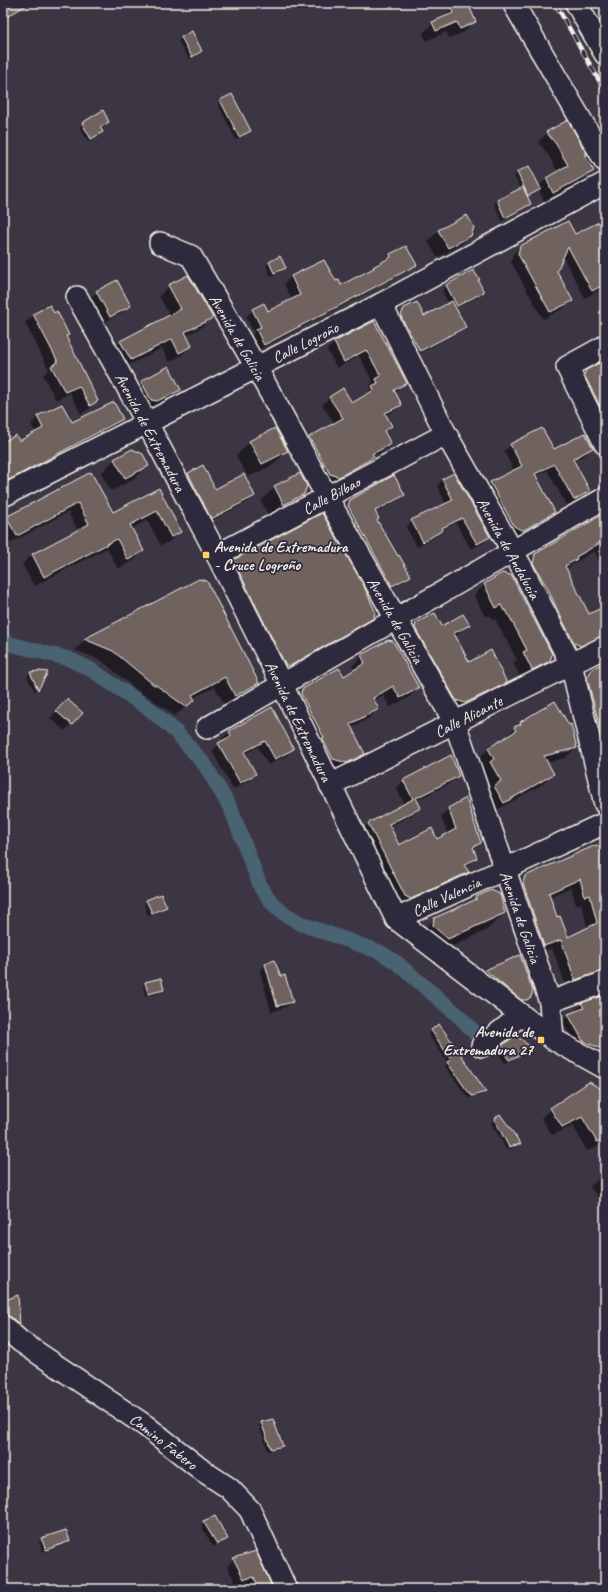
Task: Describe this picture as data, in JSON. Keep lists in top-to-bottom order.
{
  "streets": {
    "street": [
      "Avenida de Galicia",
      "Calle Logroño",
      "Avenida de Extremadura",
      "Calle Bilbao",
      "Avenida de Andalucía",
      "Calle Alicante",
      "Calle Valencia",
      "Camino Fabero"
    ]
  },
  "crossings": [
    ["Avenida de Galicia", "Calle Logroño"],
    ["Avenida de Galicia", "Avenida de Extremadura"],
    ["Avenida de Galicia", "Calle Bilbao"],
    ["Avenida de Galicia", "Calle Alicante"],
    ["Avenida de Galicia", "Calle Valencia"],
    ["Calle Logroño", "Avenida de Extremadura"],
    ["Calle Logroño", "Avenida de Andalucía"],
    ["Avenida de Extremadura", "Calle Bilbao"],
    ["Avenida de Extremadura", "Calle Alicante"],
    ["Avenida de Extremadura", "Calle Valencia"],
    ["Calle Bilbao", "Avenida de Andalucía"],
    ["Avenida de Andalucía", "Calle Alicante"]
  ],
  "places": {
    "transit": ["Avenida de Extremadura - Cruce Logroño", "Avenida de Extremadura 27"]
  }
}
